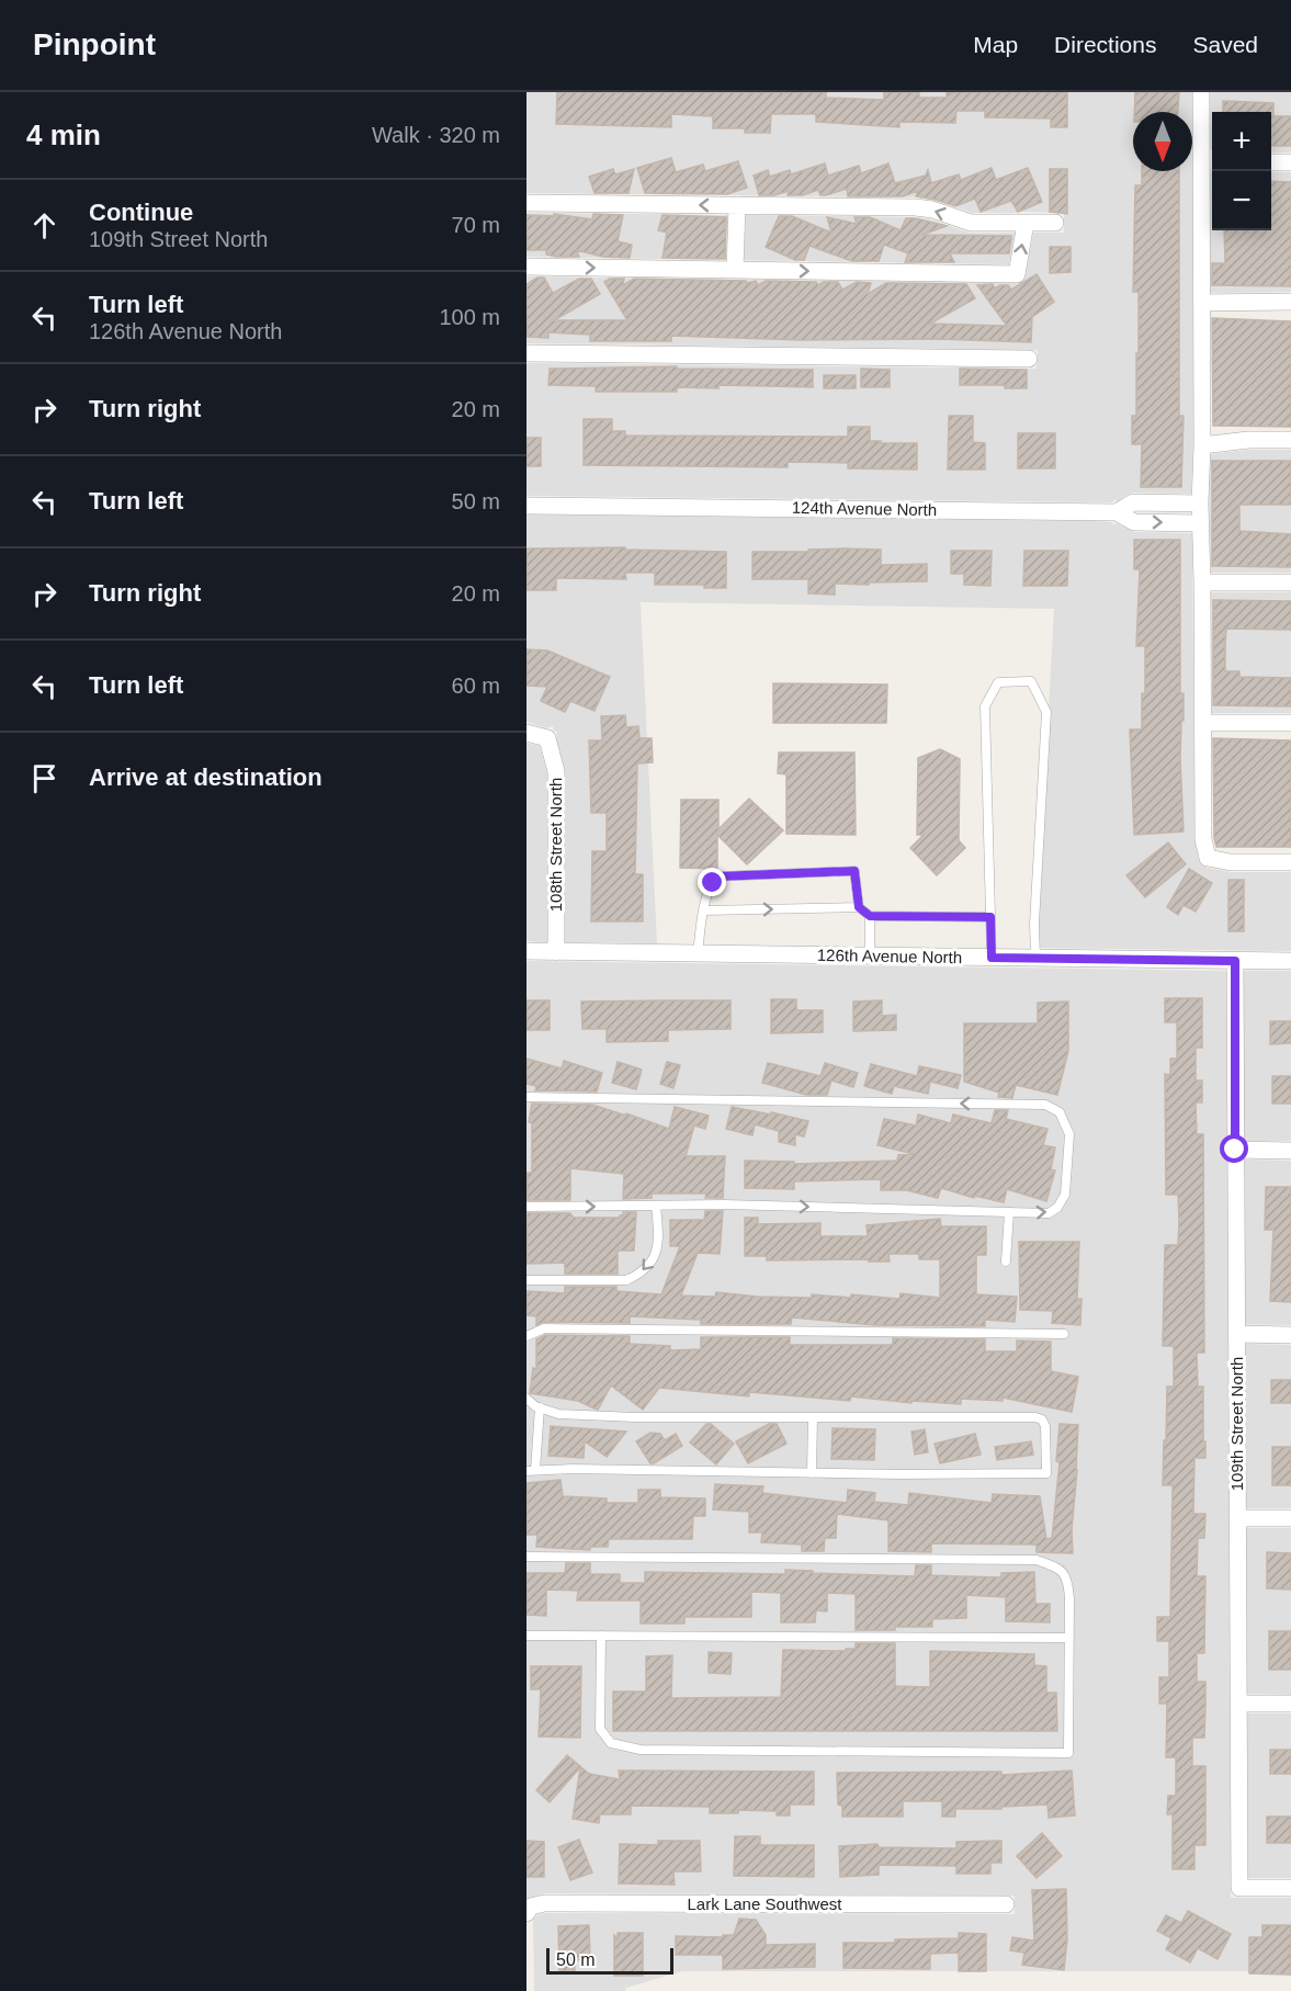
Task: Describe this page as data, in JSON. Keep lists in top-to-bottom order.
{
  "streets": {
    "street": [
      "124th Avenue North",
      "108th Street North",
      "126th Avenue North",
      "109th Street North",
      "Lark Lane Southwest"
    ]
  },
  "crossings": [
    ["108th Street North", "126th Avenue North"],
    ["126th Avenue North", "109th Street North"]
  ],
  "scale_bar": "50 m",
  "north": "bottom",
  "page": {
    "header": "Pinpoint",
    "nav": ["Map", "Directions", "Saved"],
    "heading": ["4 min", "Walk · 320 m"],
    "map_buttons": ["+", "−"],
    "list": [
      ["Continue", "109th Street North", "70 m"],
      ["Turn left", "126th Avenue North", "100 m"],
      ["Turn right", "20 m"],
      ["Turn left", "50 m"],
      ["Turn right", "20 m"],
      ["Turn left", "60 m"],
      "Arrive at destination"
    ],
    "scale": "50 m"
  }
}
